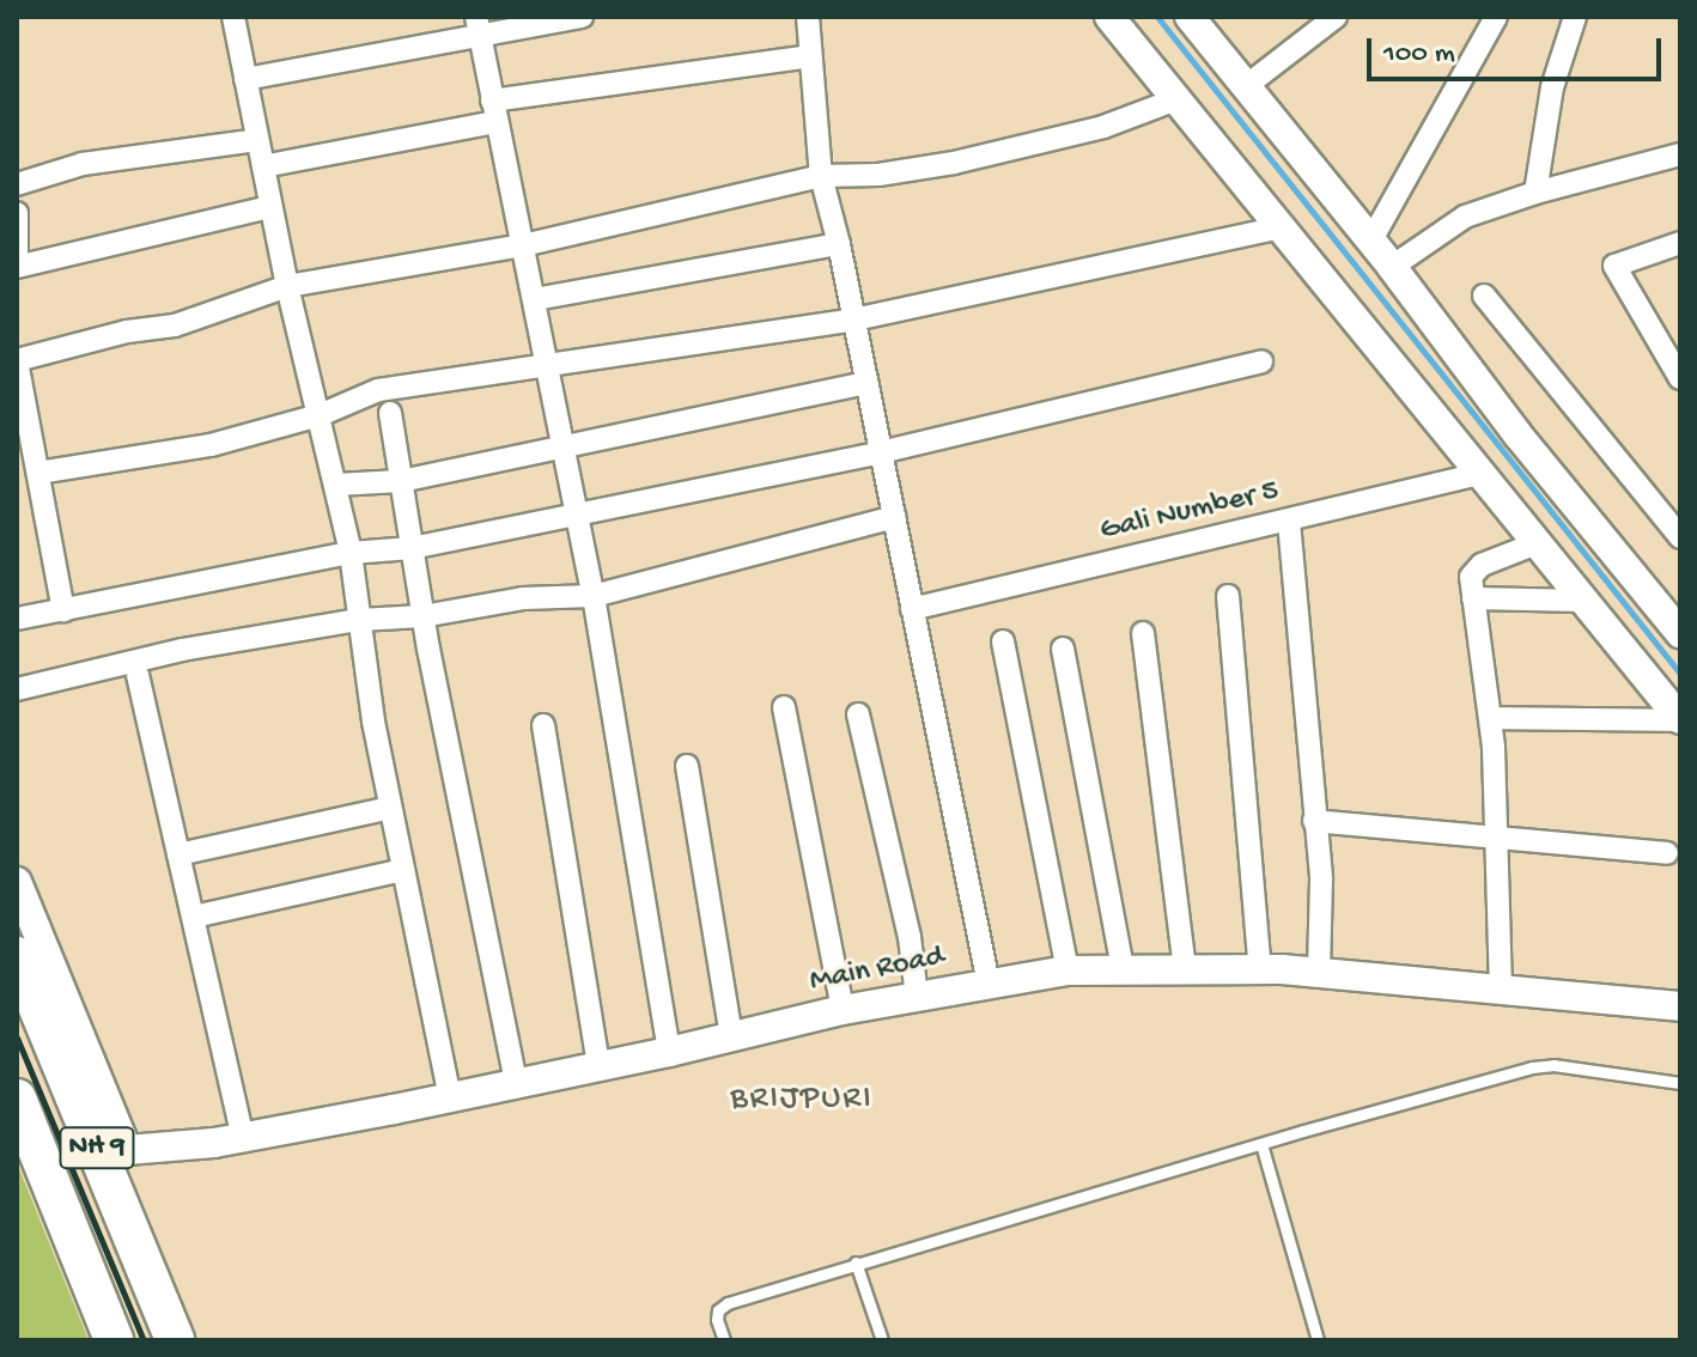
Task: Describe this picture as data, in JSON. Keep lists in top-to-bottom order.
{
  "streets": {
    "highway": ["NH 9"],
    "street": ["Gali Number 5", "Main Road"]
  },
  "crossings": [
    ["Main Road", "NH 9"]
  ],
  "districts": ["BRIJPURI"],
  "scale_bar": "100 m"
}
